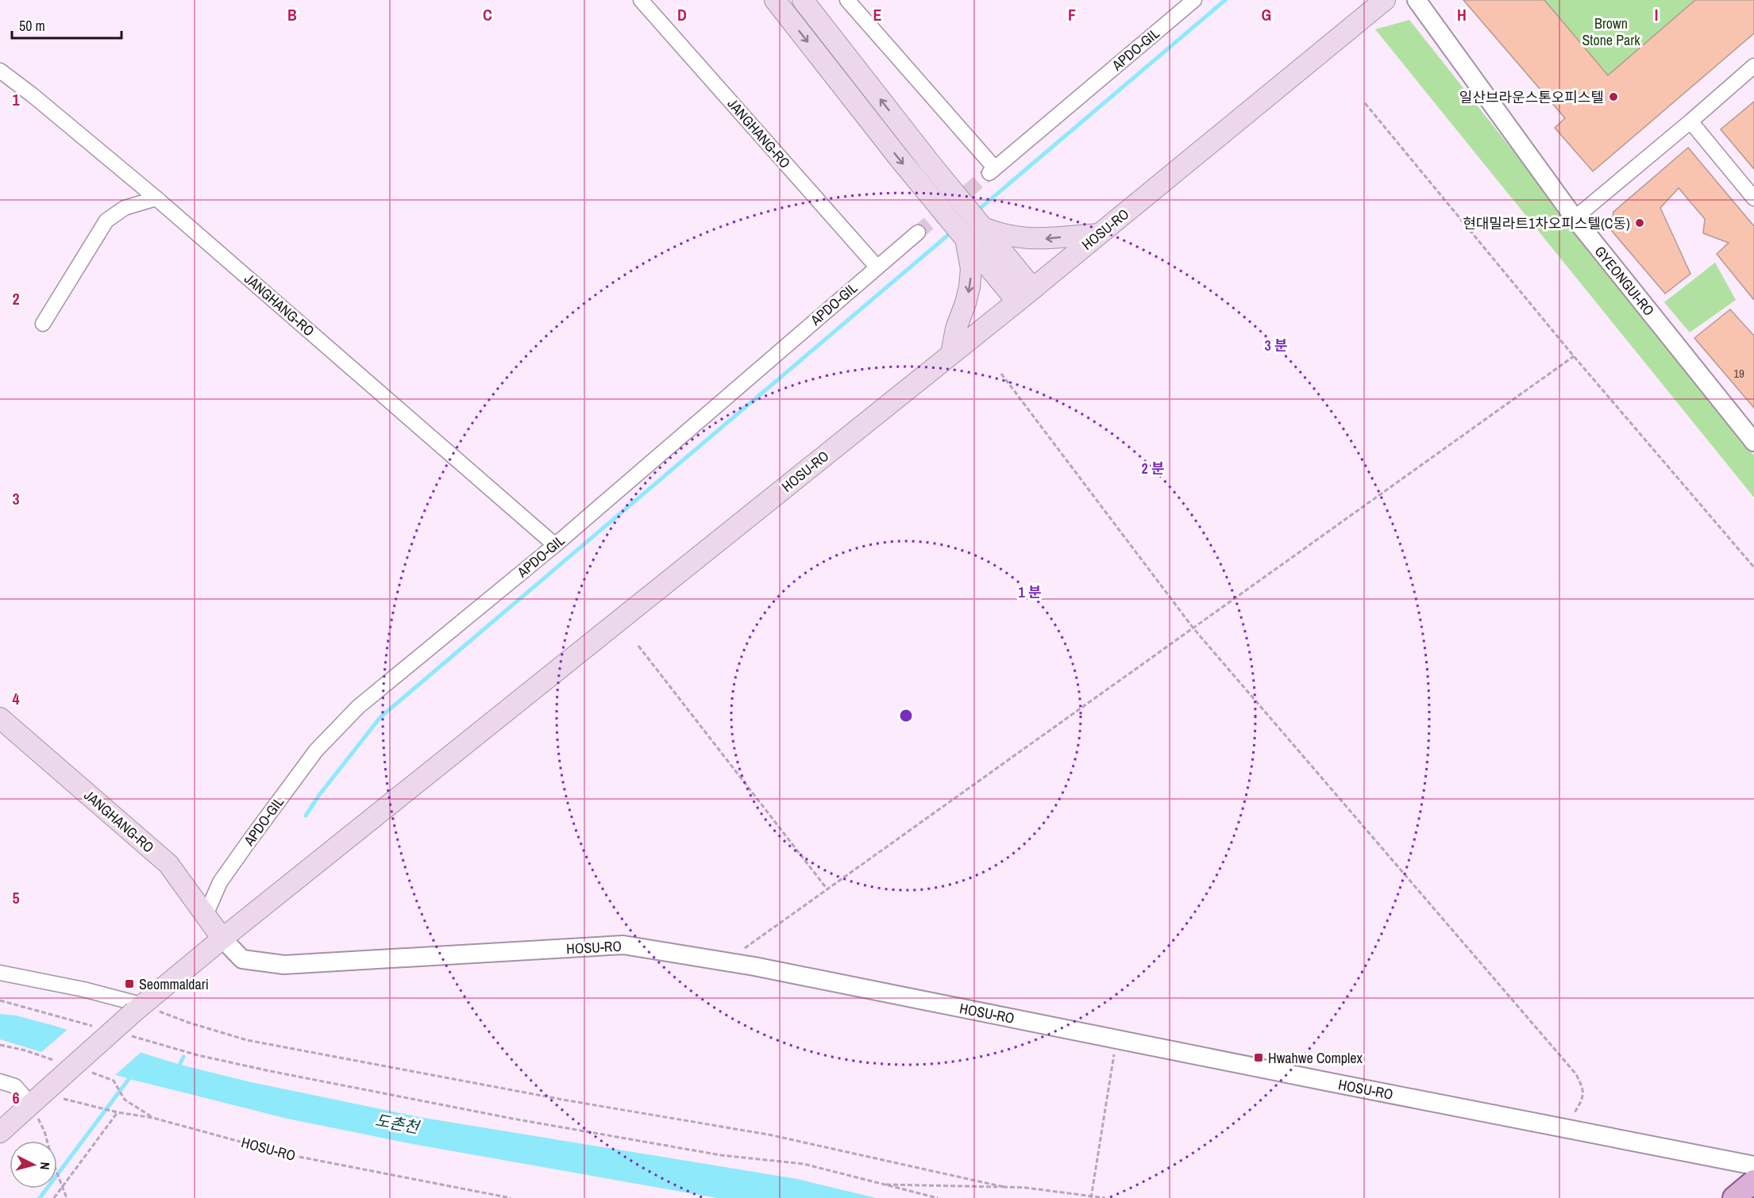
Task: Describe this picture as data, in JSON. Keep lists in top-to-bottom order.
{
  "streets": {
    "main road": ["JANGHANG-RO", "HOSU-RO"],
    "street": ["APDO-GIL", "GYEONGUI-RO"]
  },
  "crossings": [
    ["APDO-GIL", "JANGHANG-RO"],
    ["JANGHANG-RO", "HOSU-RO"]
  ],
  "water": ["도촌천"],
  "parks": ["Brown Stone Park"],
  "places": {
    "other": ["일산브라운스톤오피스텔", "현대밀라트1차오피스텔(C동)"],
    "transit": ["Seommaldari", "Hwahwe Complex"]
  },
  "house_numbers": ["19"],
  "scale_bar": "50 m",
  "north": "right",
  "grid": {
    "columns": [
      "B",
      "C",
      "D",
      "E",
      "F",
      "G",
      "H",
      "I"
    ],
    "rows": [
      "1",
      "2",
      "3",
      "4",
      "5",
      "6"
    ]
  },
  "rings": ["3 분", "2 분", "1 분"]
}
